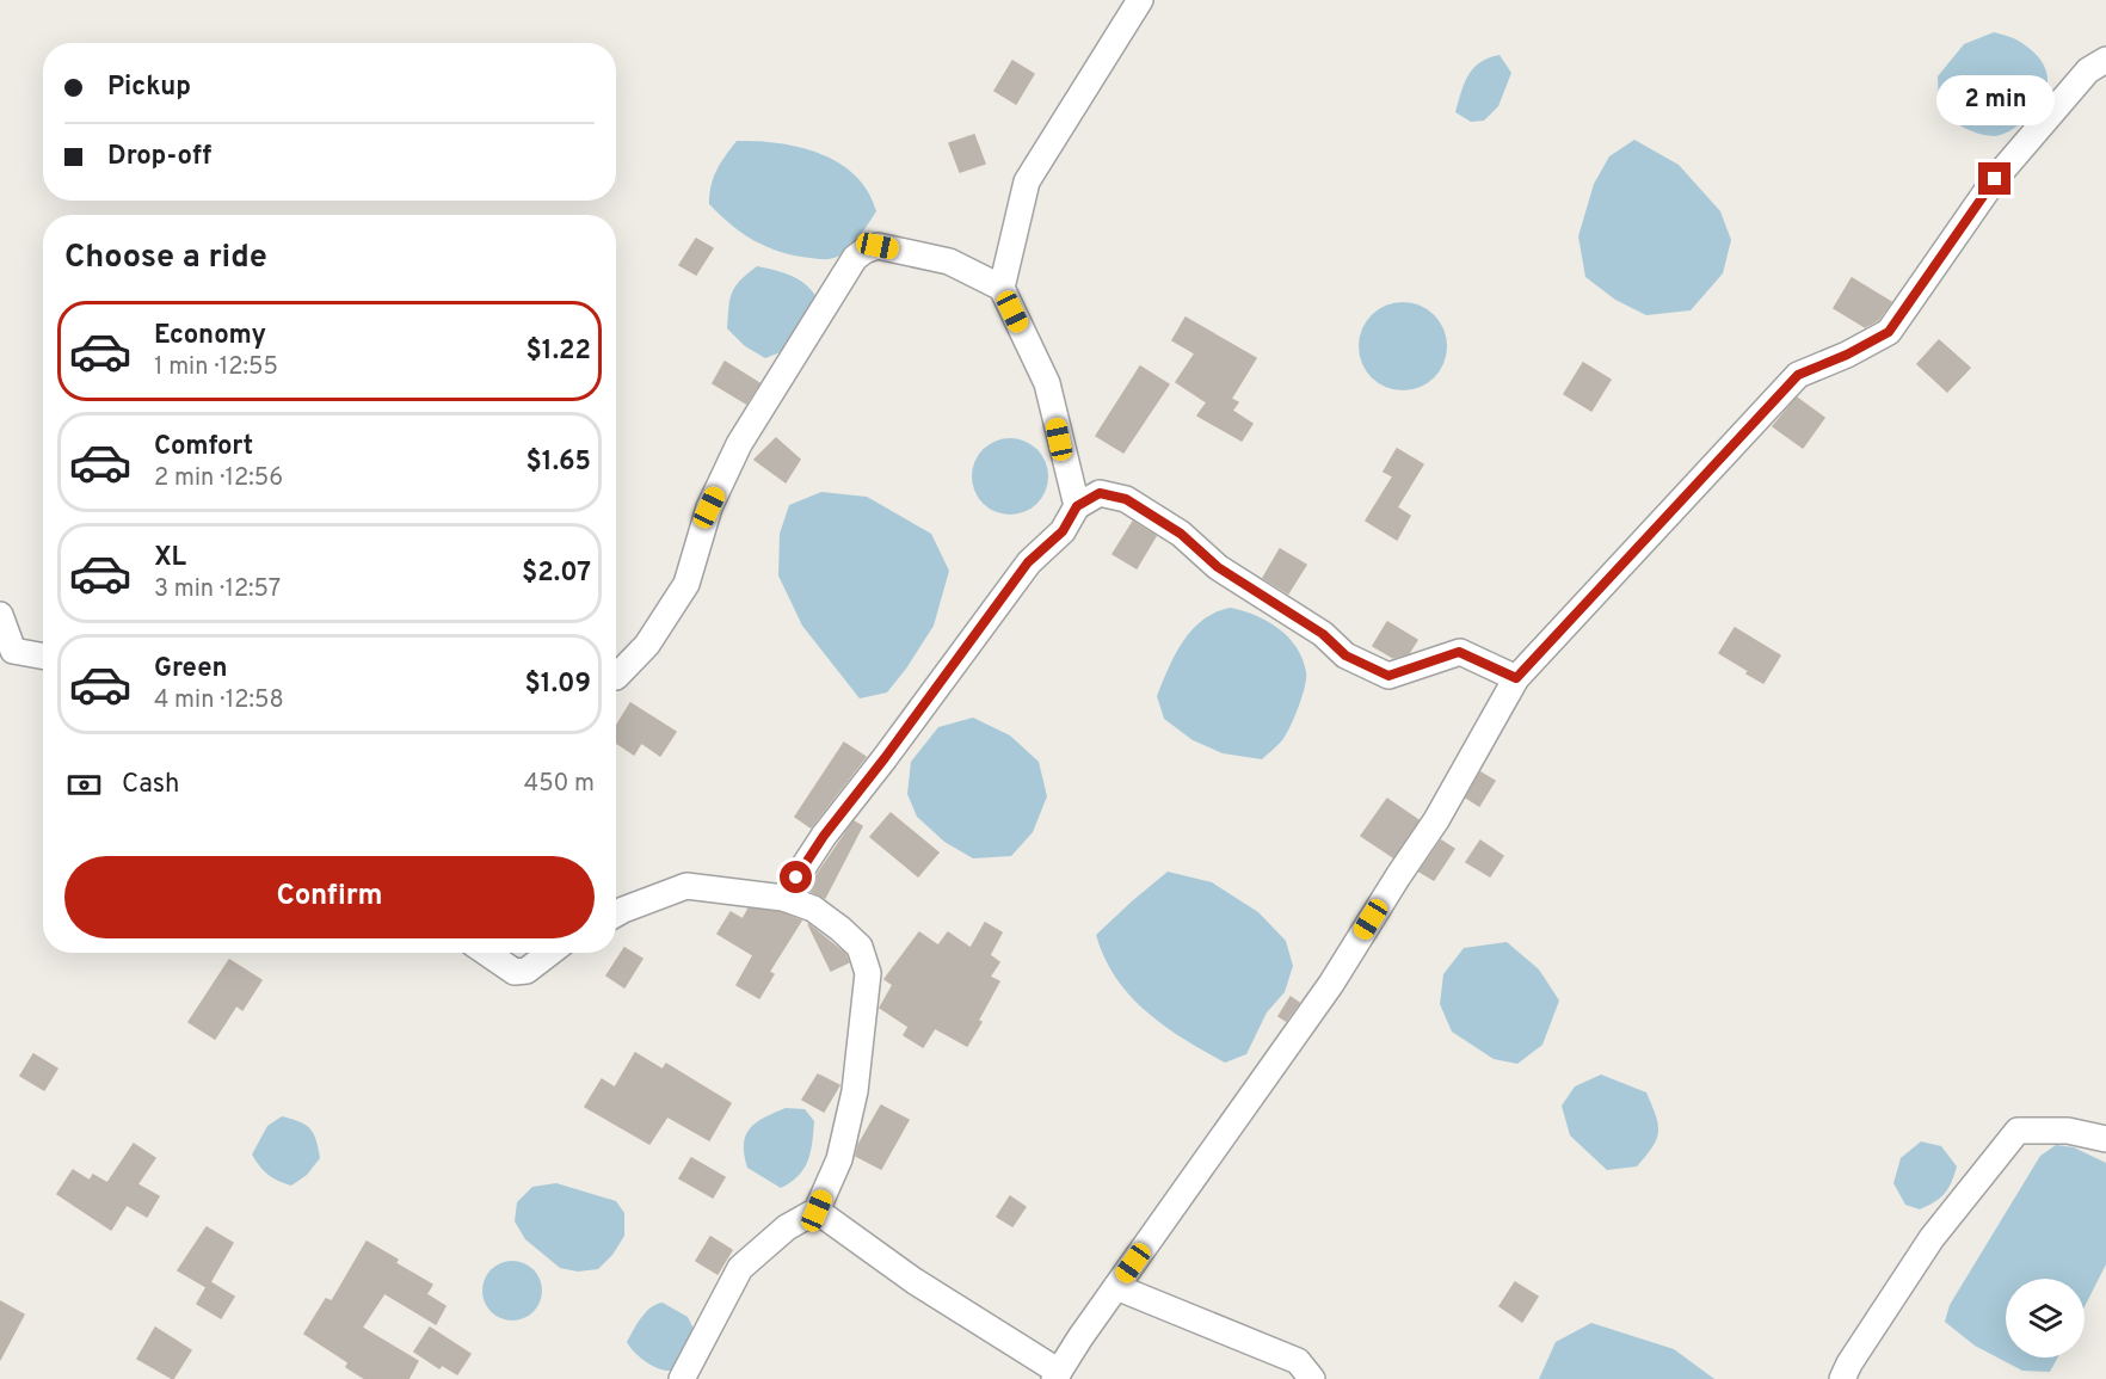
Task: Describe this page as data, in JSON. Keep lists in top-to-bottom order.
{
  "page": {
    "banner": ["Pickup", "Drop-off"],
    "bubble": "2 min",
    "heading": "Choose a ride",
    "list": [
      {
        "name": "Economy",
        "note": "1 min · 12:55",
        "value": "$1.22"
      },
      {
        "name": "Comfort",
        "note": "2 min · 12:56",
        "value": "$1.65"
      },
      {
        "name": "XL",
        "note": "3 min · 12:57",
        "value": "$2.07"
      },
      {
        "name": "Green",
        "note": "4 min · 12:58",
        "value": "$1.09"
      }
    ],
    "pay": ["Cash", "450 m"],
    "buttons": "Confirm"
  }
}
